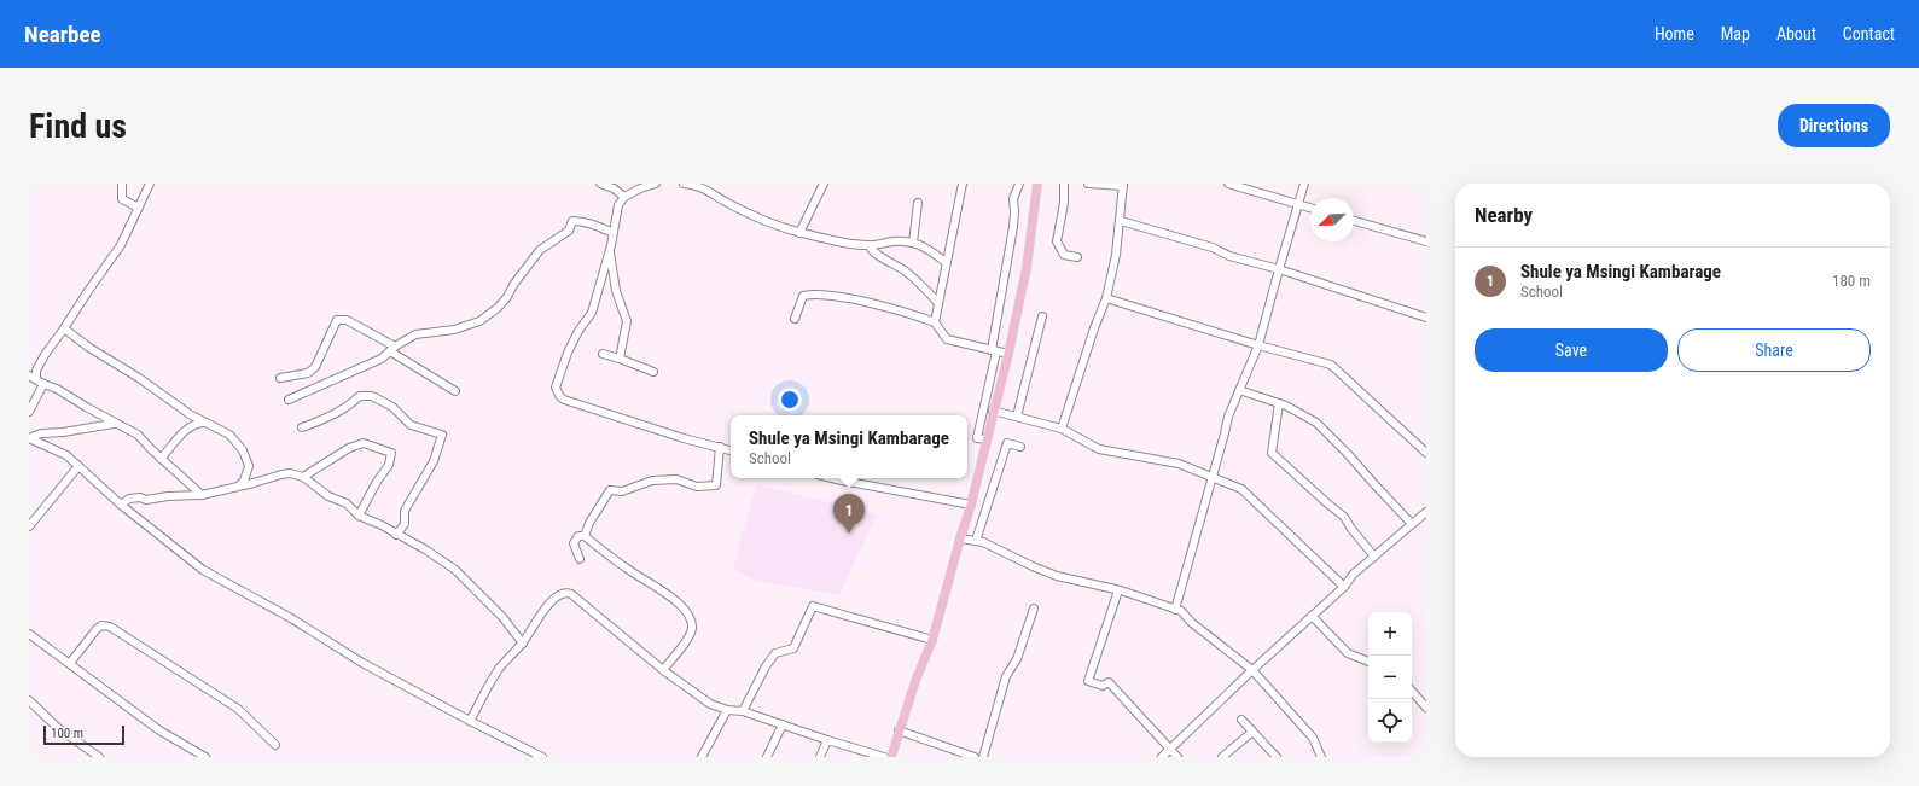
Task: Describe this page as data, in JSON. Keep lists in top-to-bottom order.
{
  "scale_bar": "100 m",
  "north": "bottom left",
  "page": {
    "header": "Nearbee",
    "nav": [
      "Home",
      "Map",
      "About",
      "Contact"
    ],
    "buttons": [
      "Directions",
      ["Save", "Share"]
    ],
    "title": "Find us",
    "heading": "Nearby",
    "list": [
      {
        "mark": "1",
        "name": "Shule ya Msingi Kambarage",
        "note": "School",
        "value": "180 m"
      }
    ],
    "popup": ["Shule ya Msingi Kambarage", "School"],
    "pins": "1",
    "map_buttons": ["+", "−"],
    "scale": "100 m"
  }
}
